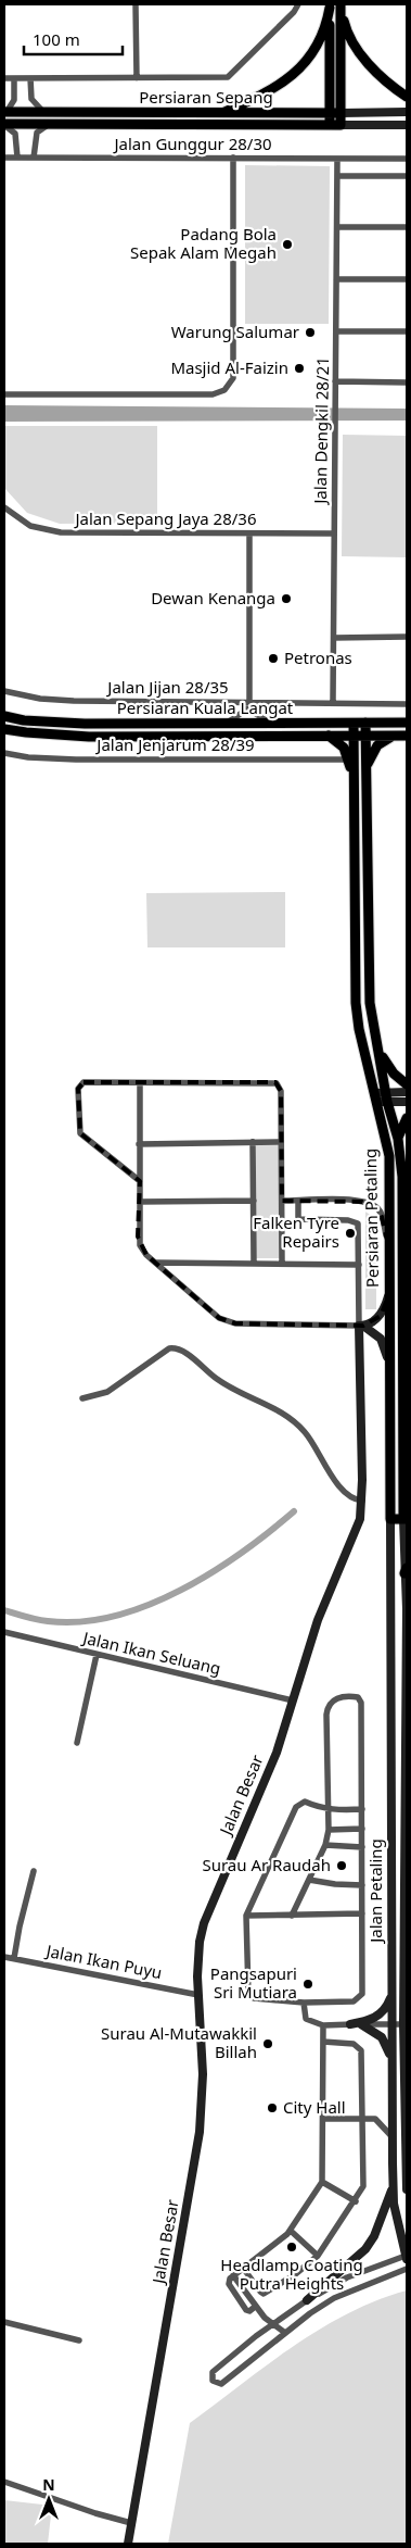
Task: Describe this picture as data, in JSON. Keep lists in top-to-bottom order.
{
  "streets": {
    "main road": [
      "Persiaran Sepang",
      "Persiaran Kuala Langat",
      "Persiaran Petaling",
      "Jalan Besar",
      "Jalan Petaling"
    ],
    "street": [
      "Jalan Gunggur 28/30",
      "Jalan Dengkil 28/21",
      "Jalan Sepang Jaya 28/36",
      "Jalan Jijan 28/35",
      "Jalan Jenjarum 28/39",
      "Jalan Ikan Seluang",
      "Jalan Ikan Puyu"
    ]
  },
  "crossings": [
    ["Jalan Gunggur 28/30", "Jalan Dengkil 28/21"],
    ["Jalan Dengkil 28/21", "Jalan Sepang Jaya 28/36"],
    ["Jalan Dengkil 28/21", "Jalan Jijan 28/35"],
    ["Persiaran Kuala Langat", "Persiaran Petaling"],
    ["Persiaran Petaling", "Jalan Petaling"],
    ["Jalan Ikan Seluang", "Jalan Besar"],
    ["Jalan Besar", "Jalan Ikan Puyu"]
  ],
  "places": [
    "Padang Bola Sepak Alam Megah",
    "Warung Salumar",
    "Masjid Al-Faizin",
    "Dewan Kenanga",
    "Petronas",
    "Falken Tyre Repairs",
    "Surau Ar Raudah",
    "Pangsapuri Sri Mutiara",
    "Surau Al-Mutawakkil Billah",
    "City Hall",
    "Headlamp Coating Putra Heights"
  ],
  "scale_bar": "100 m",
  "north": "top"
}
